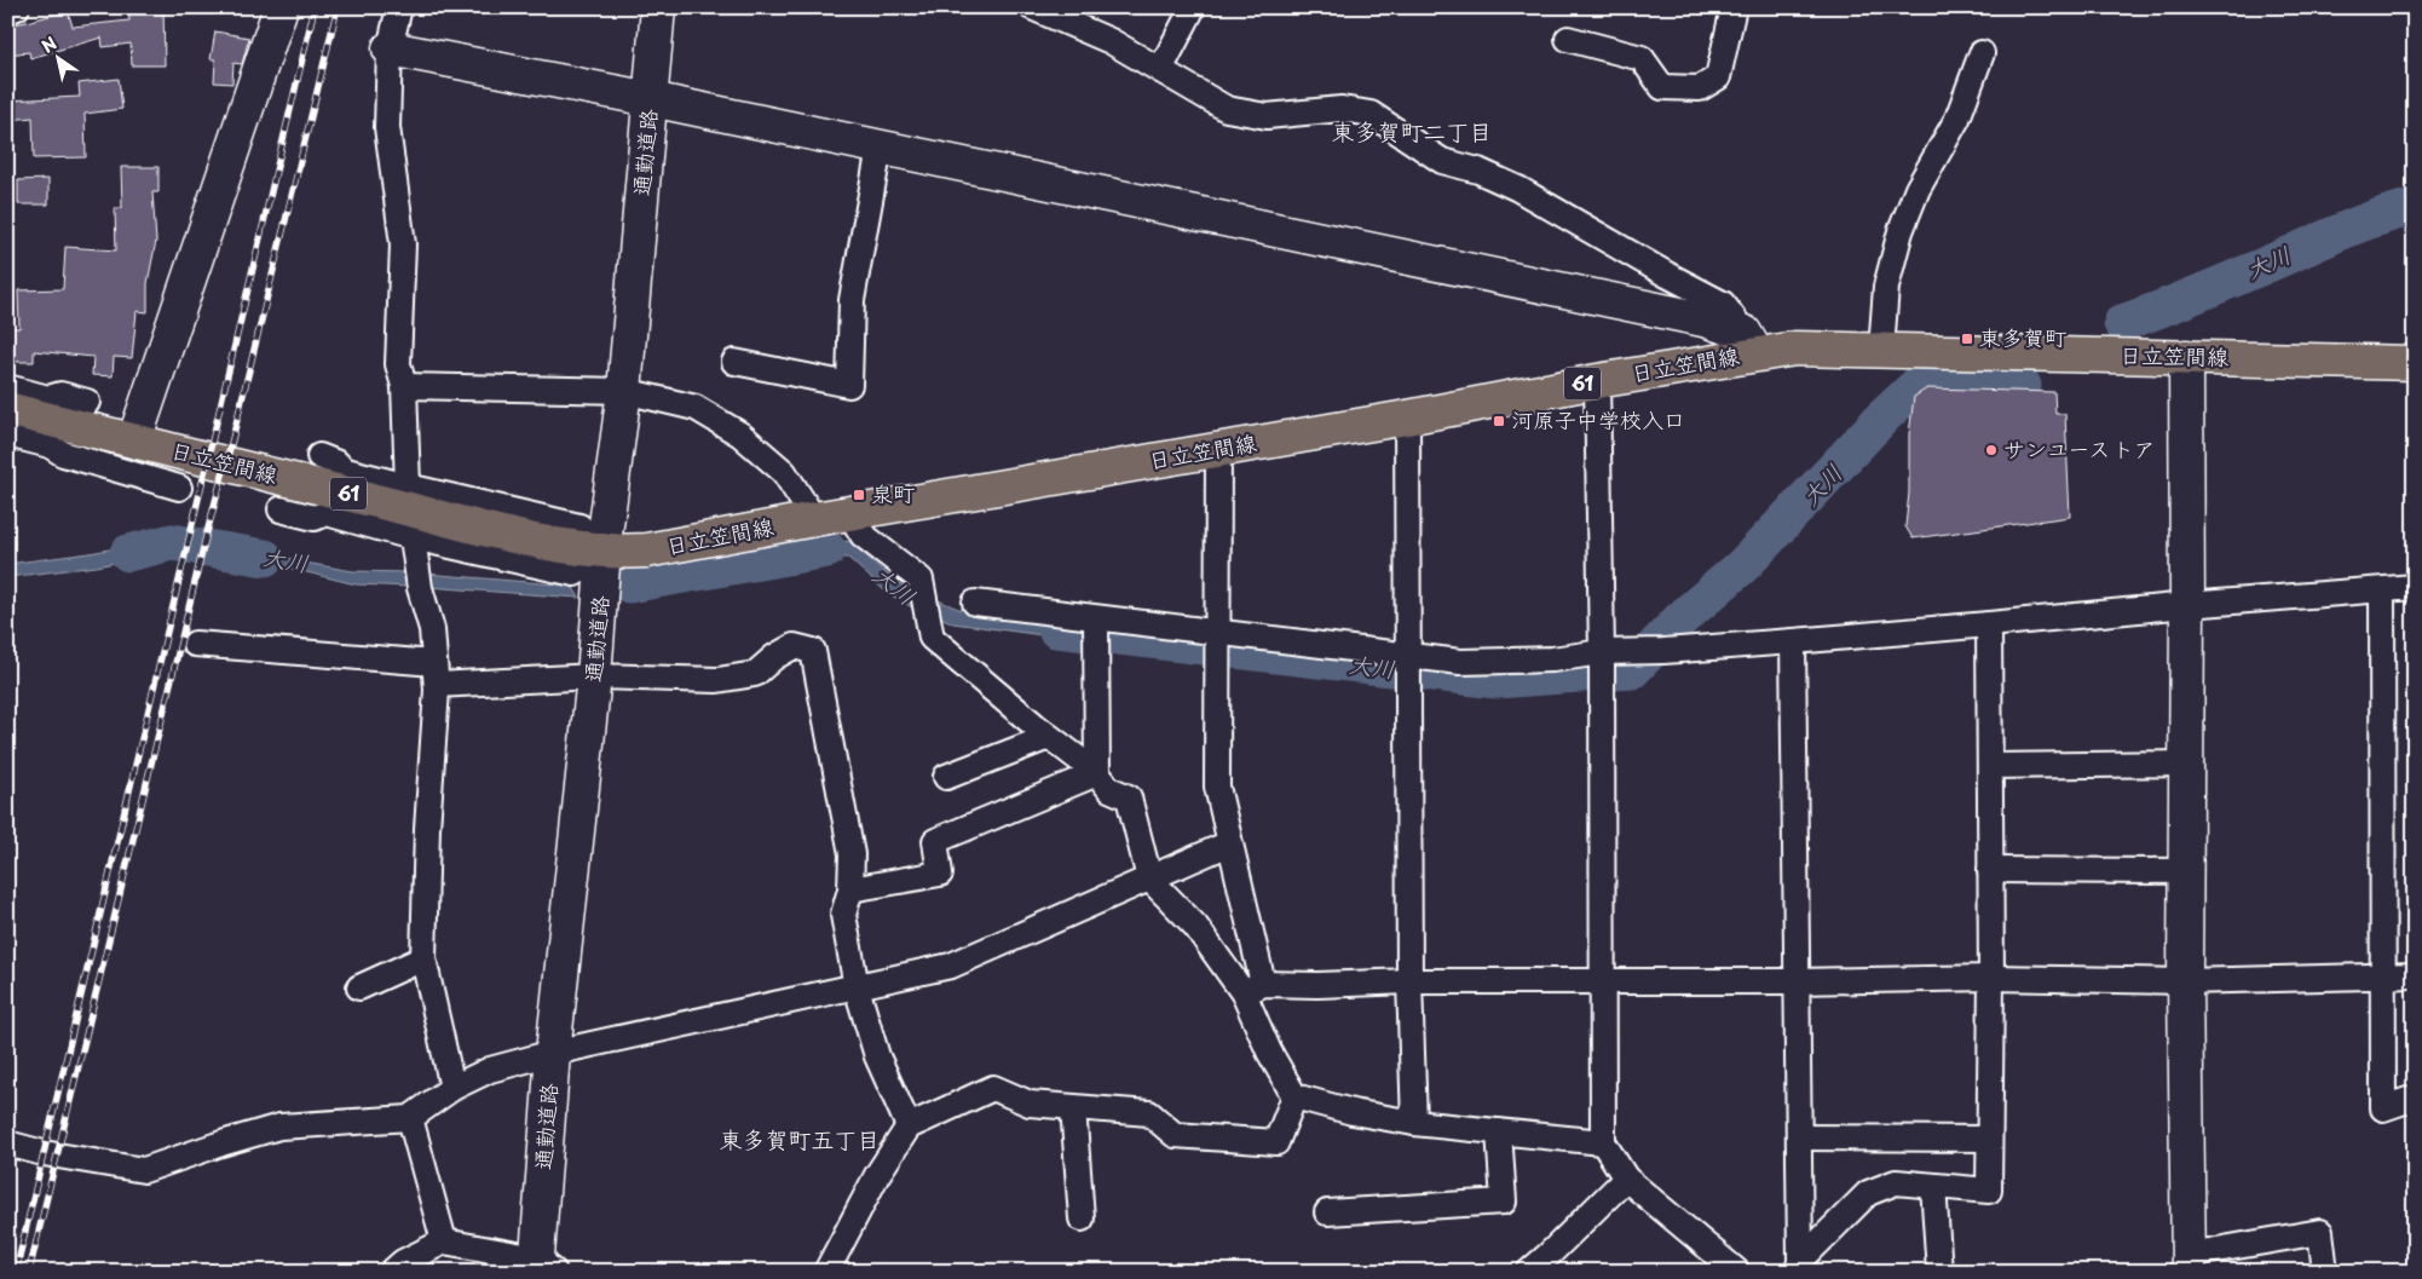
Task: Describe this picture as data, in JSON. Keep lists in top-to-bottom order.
{
  "streets": {
    "main road": ["日立笠間線", "61"],
    "street": ["通勤道路"]
  },
  "crossings": [
    ["通勤道路", "日立笠間線"]
  ],
  "districts": ["東多賀町二丁目", "東多賀町五丁目"],
  "water": ["大川"],
  "places": {
    "transit": ["東多賀町", "河原子中学校入口", "泉町"],
    "other": ["サンユーストア"]
  },
  "north": "top left"
}
